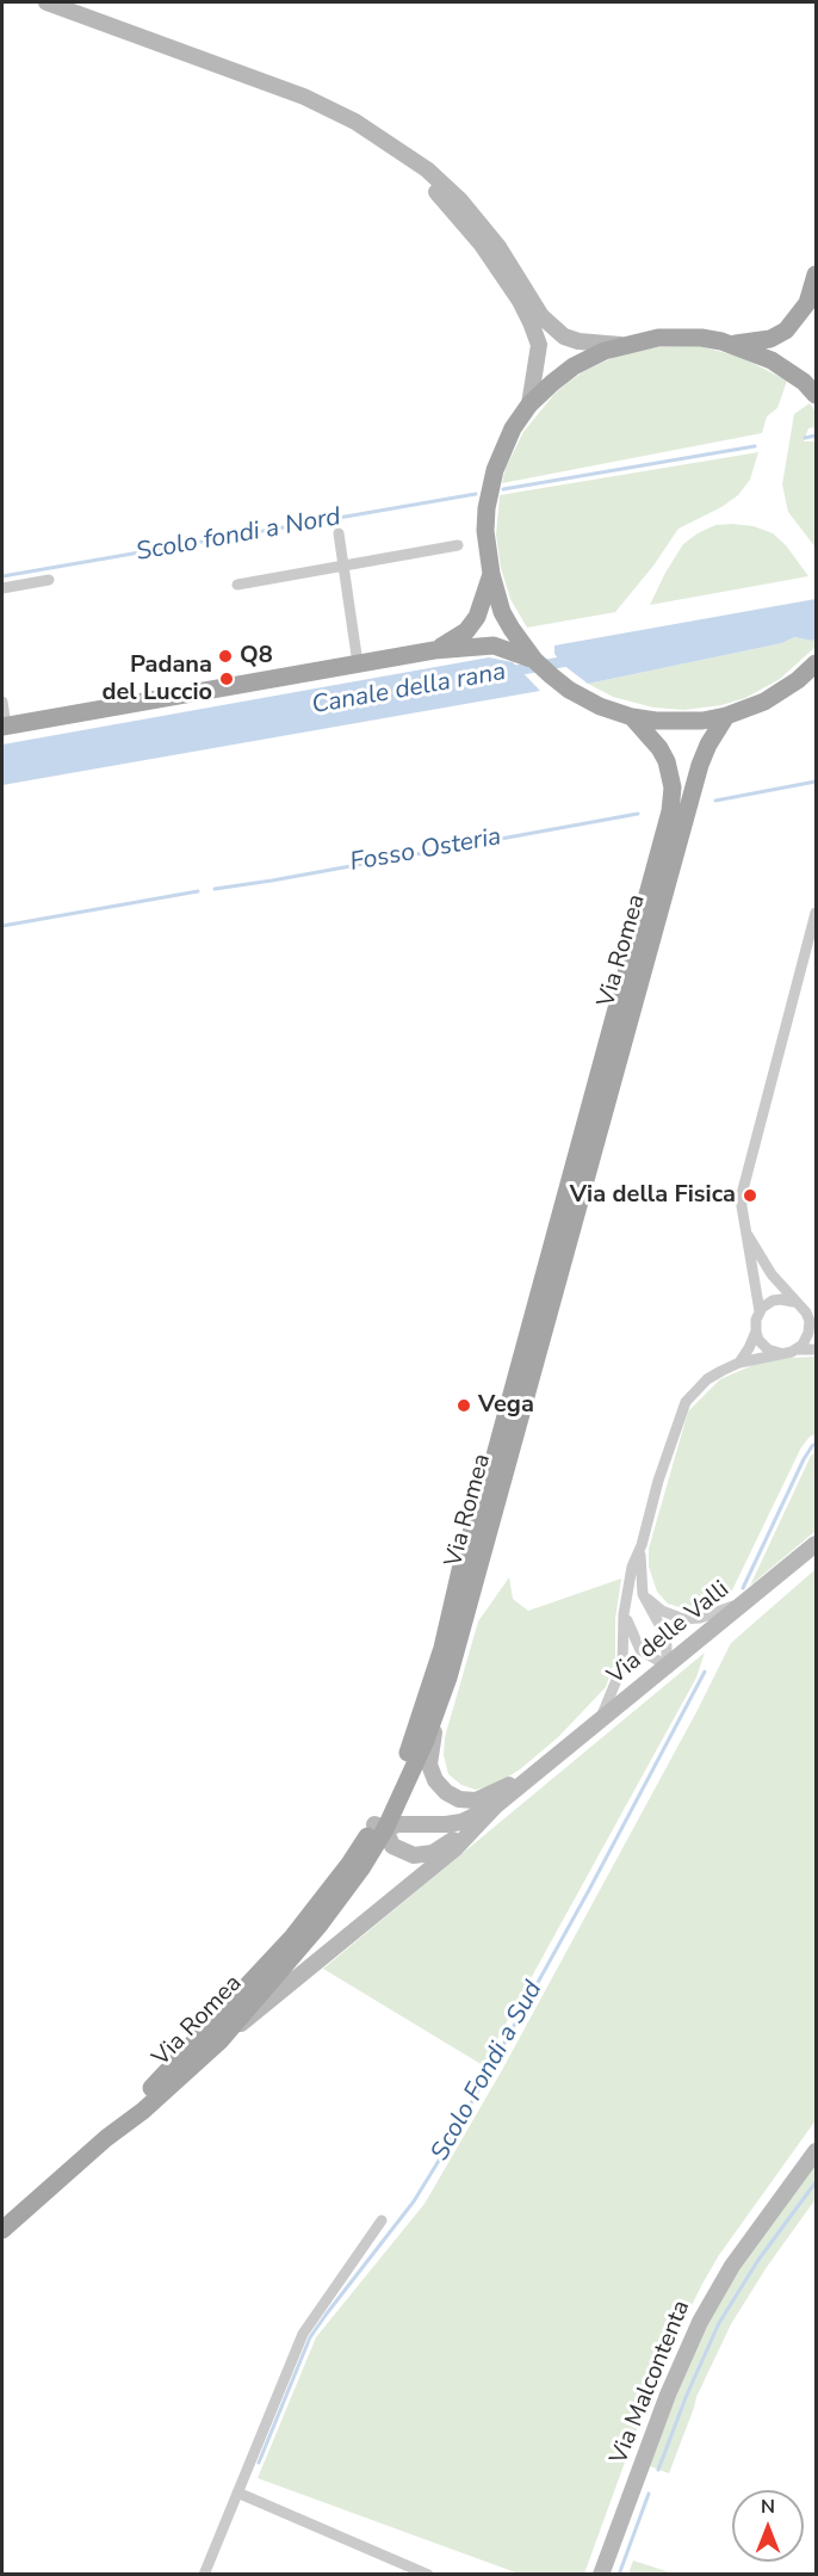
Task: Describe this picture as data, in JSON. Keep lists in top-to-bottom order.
{
  "streets": {
    "main road": ["Via Romea"],
    "street": ["Via delle Valli", "Via Malcontenta"]
  },
  "crossings": [
    ["Via Romea", "Via delle Valli"]
  ],
  "water": [
    "Scolo fondi a Nord",
    "Canale della rana",
    "Fosso Osteria",
    "Scolo Fondi a Sud"
  ],
  "places": [
    "Q8",
    "Padana del Luccio",
    "Via della Fisica",
    "Vega"
  ],
  "north": "top"
}
